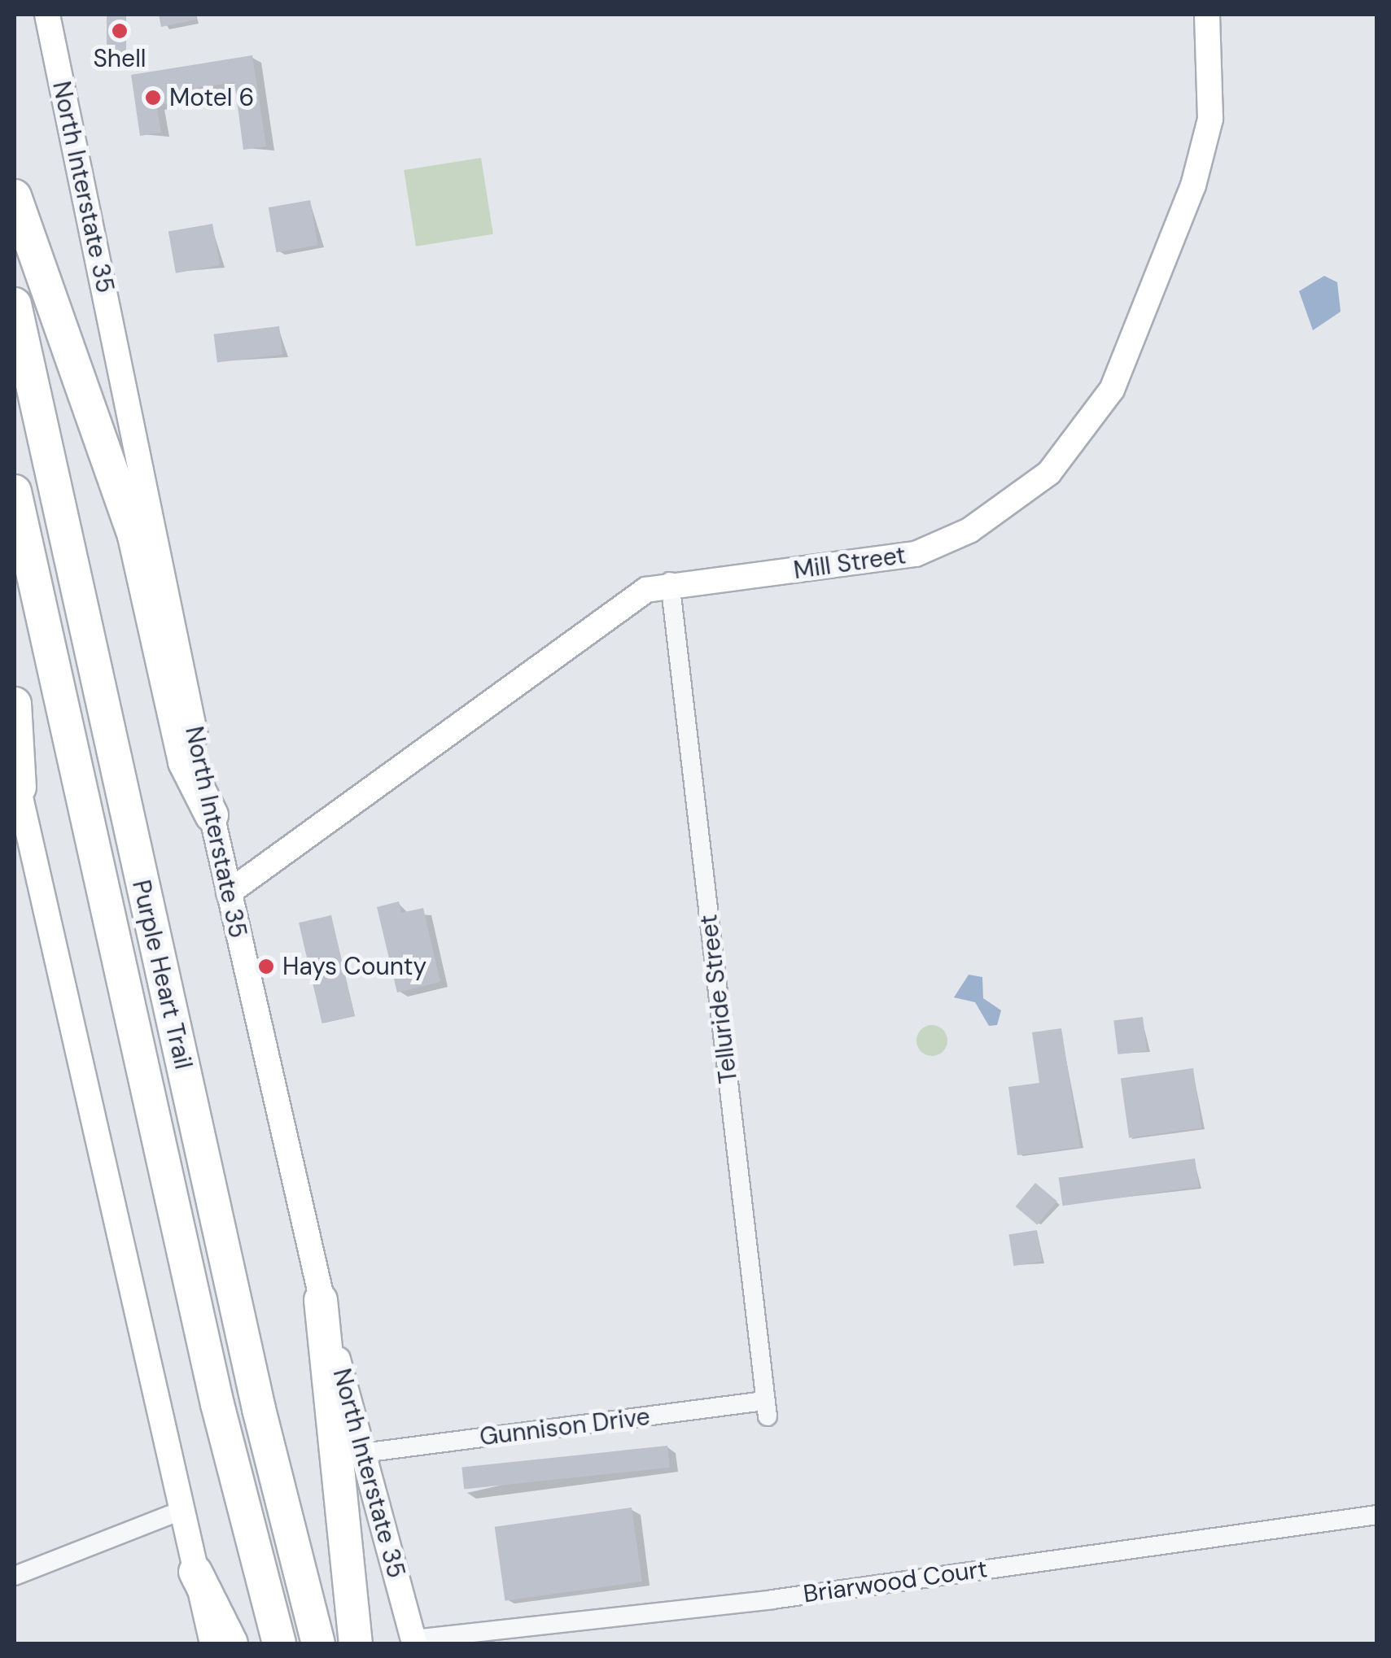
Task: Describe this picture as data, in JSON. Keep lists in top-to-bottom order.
{
  "streets": {
    "highway": ["Purple Heart Trail"],
    "main road": ["North Interstate 35", "Mill Street"],
    "street": ["Telluride Street", "Gunnison Drive", "Briarwood Court"]
  },
  "crossings": [
    ["North Interstate 35", "Mill Street"],
    ["North Interstate 35", "Gunnison Drive"],
    ["North Interstate 35", "Briarwood Court"],
    ["Mill Street", "Telluride Street"],
    ["Telluride Street", "Gunnison Drive"]
  ],
  "places": ["Shell", "Motel 6", "Hays County"]
}
